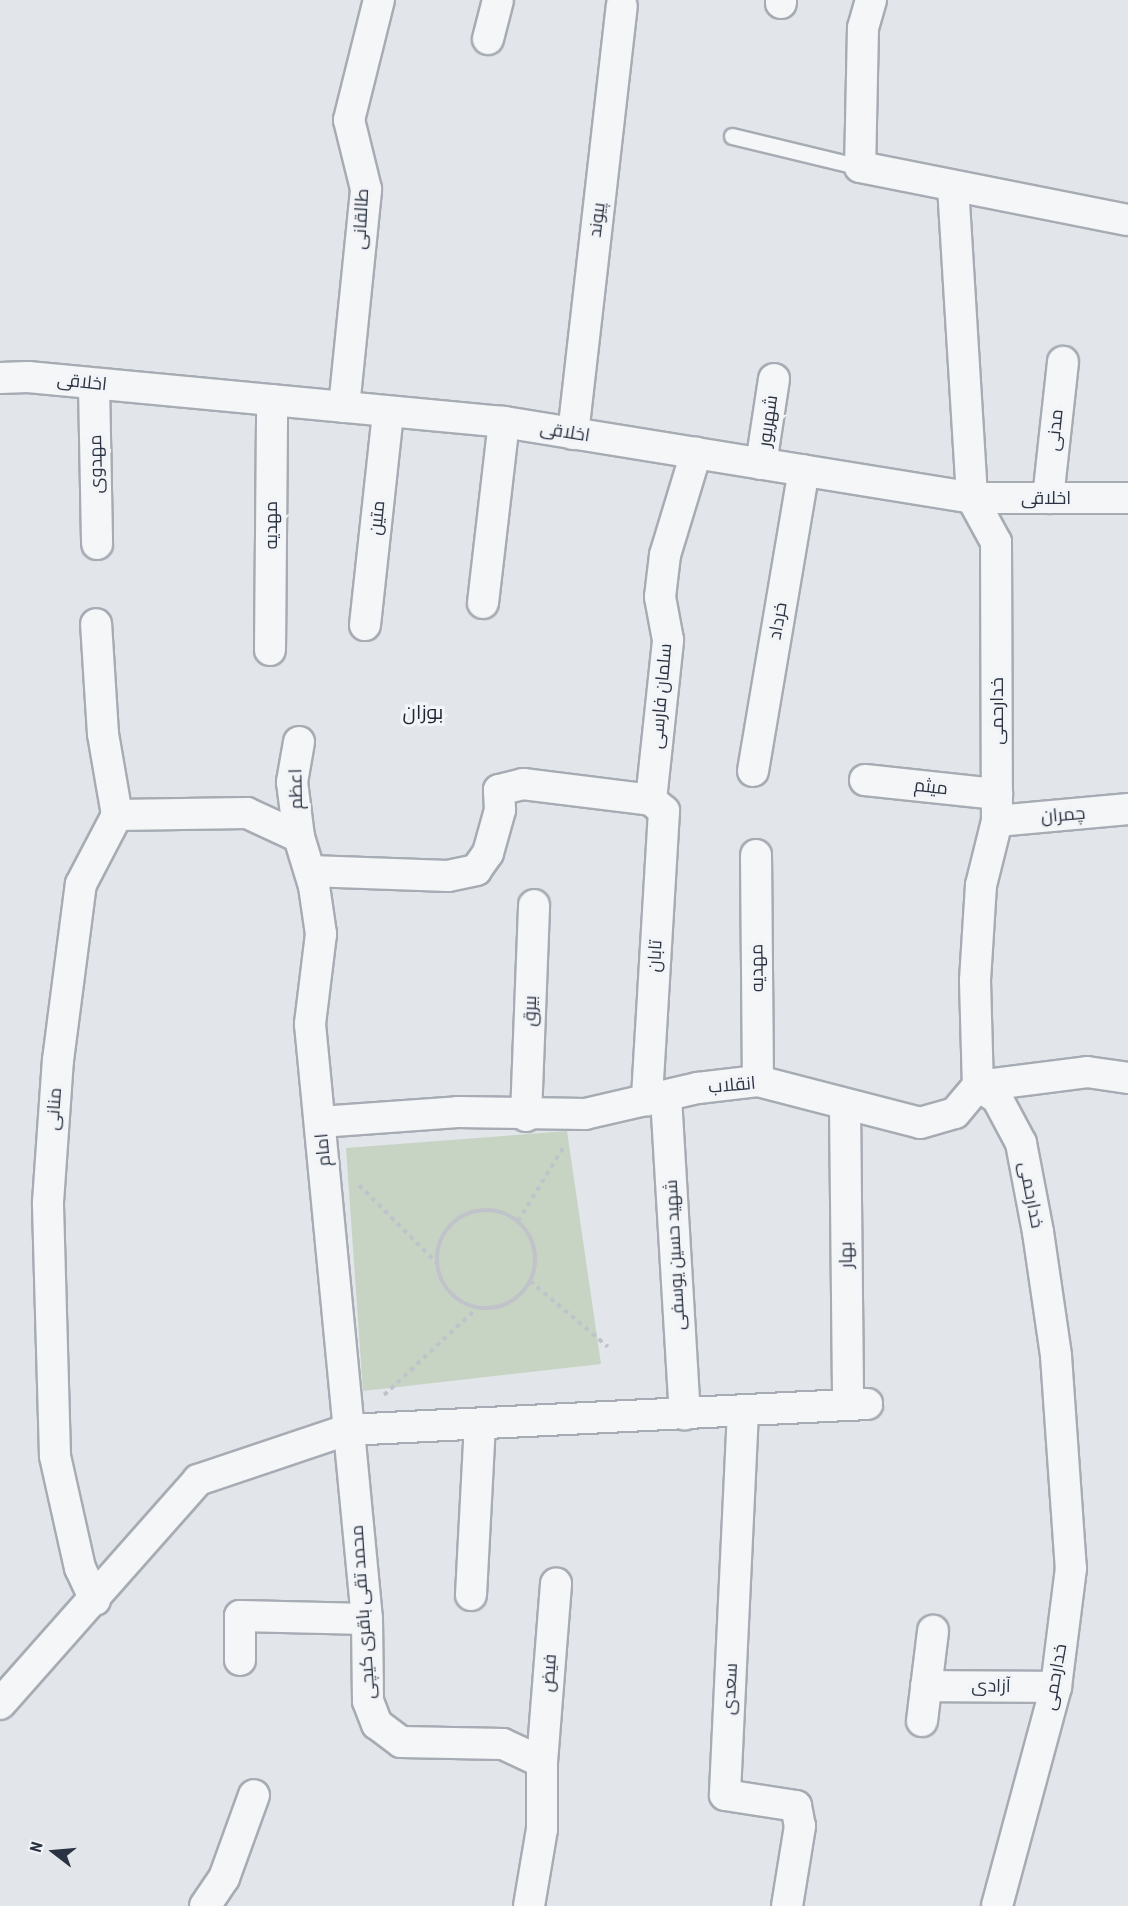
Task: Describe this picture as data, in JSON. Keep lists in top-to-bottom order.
{
  "streets": {
    "street": [
      "طالقانی",
      "پیوند",
      "اخلاقی",
      "شهریور",
      "مدنی",
      "مهدوی",
      "متین",
      "مهدیه",
      "خرداد",
      "سلمان فارسی",
      "خدارحمی",
      "میثم",
      "اعظم",
      "چمران",
      "تابان",
      "بیرق",
      "انقلاب",
      "منانی",
      "امام",
      "شهید حسین یوسفی",
      "بهار",
      "محمد تقی باقری کیچی",
      "فیض",
      "آزادی",
      "سعدی"
    ]
  },
  "crossings": [
    ["طالقانی", "اخلاقی"],
    ["پیوند", "اخلاقی"],
    ["اخلاقی", "شهریور"],
    ["اخلاقی", "مدنی"],
    ["اخلاقی", "مهدوی"],
    ["اخلاقی", "متین"],
    ["اخلاقی", "مهدیه"],
    ["اخلاقی", "خرداد"],
    ["اخلاقی", "سلمان فارسی"],
    ["اخلاقی", "خدارحمی"],
    ["مهدیه", "انقلاب"],
    ["سلمان فارسی", "تابان"],
    ["خدارحمی", "میثم"],
    ["خدارحمی", "چمران"],
    ["خدارحمی", "انقلاب"],
    ["خدارحمی", "آزادی"],
    ["میثم", "چمران"],
    ["اعظم", "امام"],
    ["تابان", "انقلاب"],
    ["تابان", "شهید حسین یوسفی"],
    ["بیرق", "انقلاب"],
    ["انقلاب", "امام"],
    ["انقلاب", "شهید حسین یوسفی"],
    ["انقلاب", "بهار"],
    ["امام", "محمد تقی باقری کیچی"],
    ["بهار", "سعدی"],
    ["محمد تقی باقری کیچی", "فیض"]
  ],
  "districts": ["بوزان"],
  "north": "left"
}
